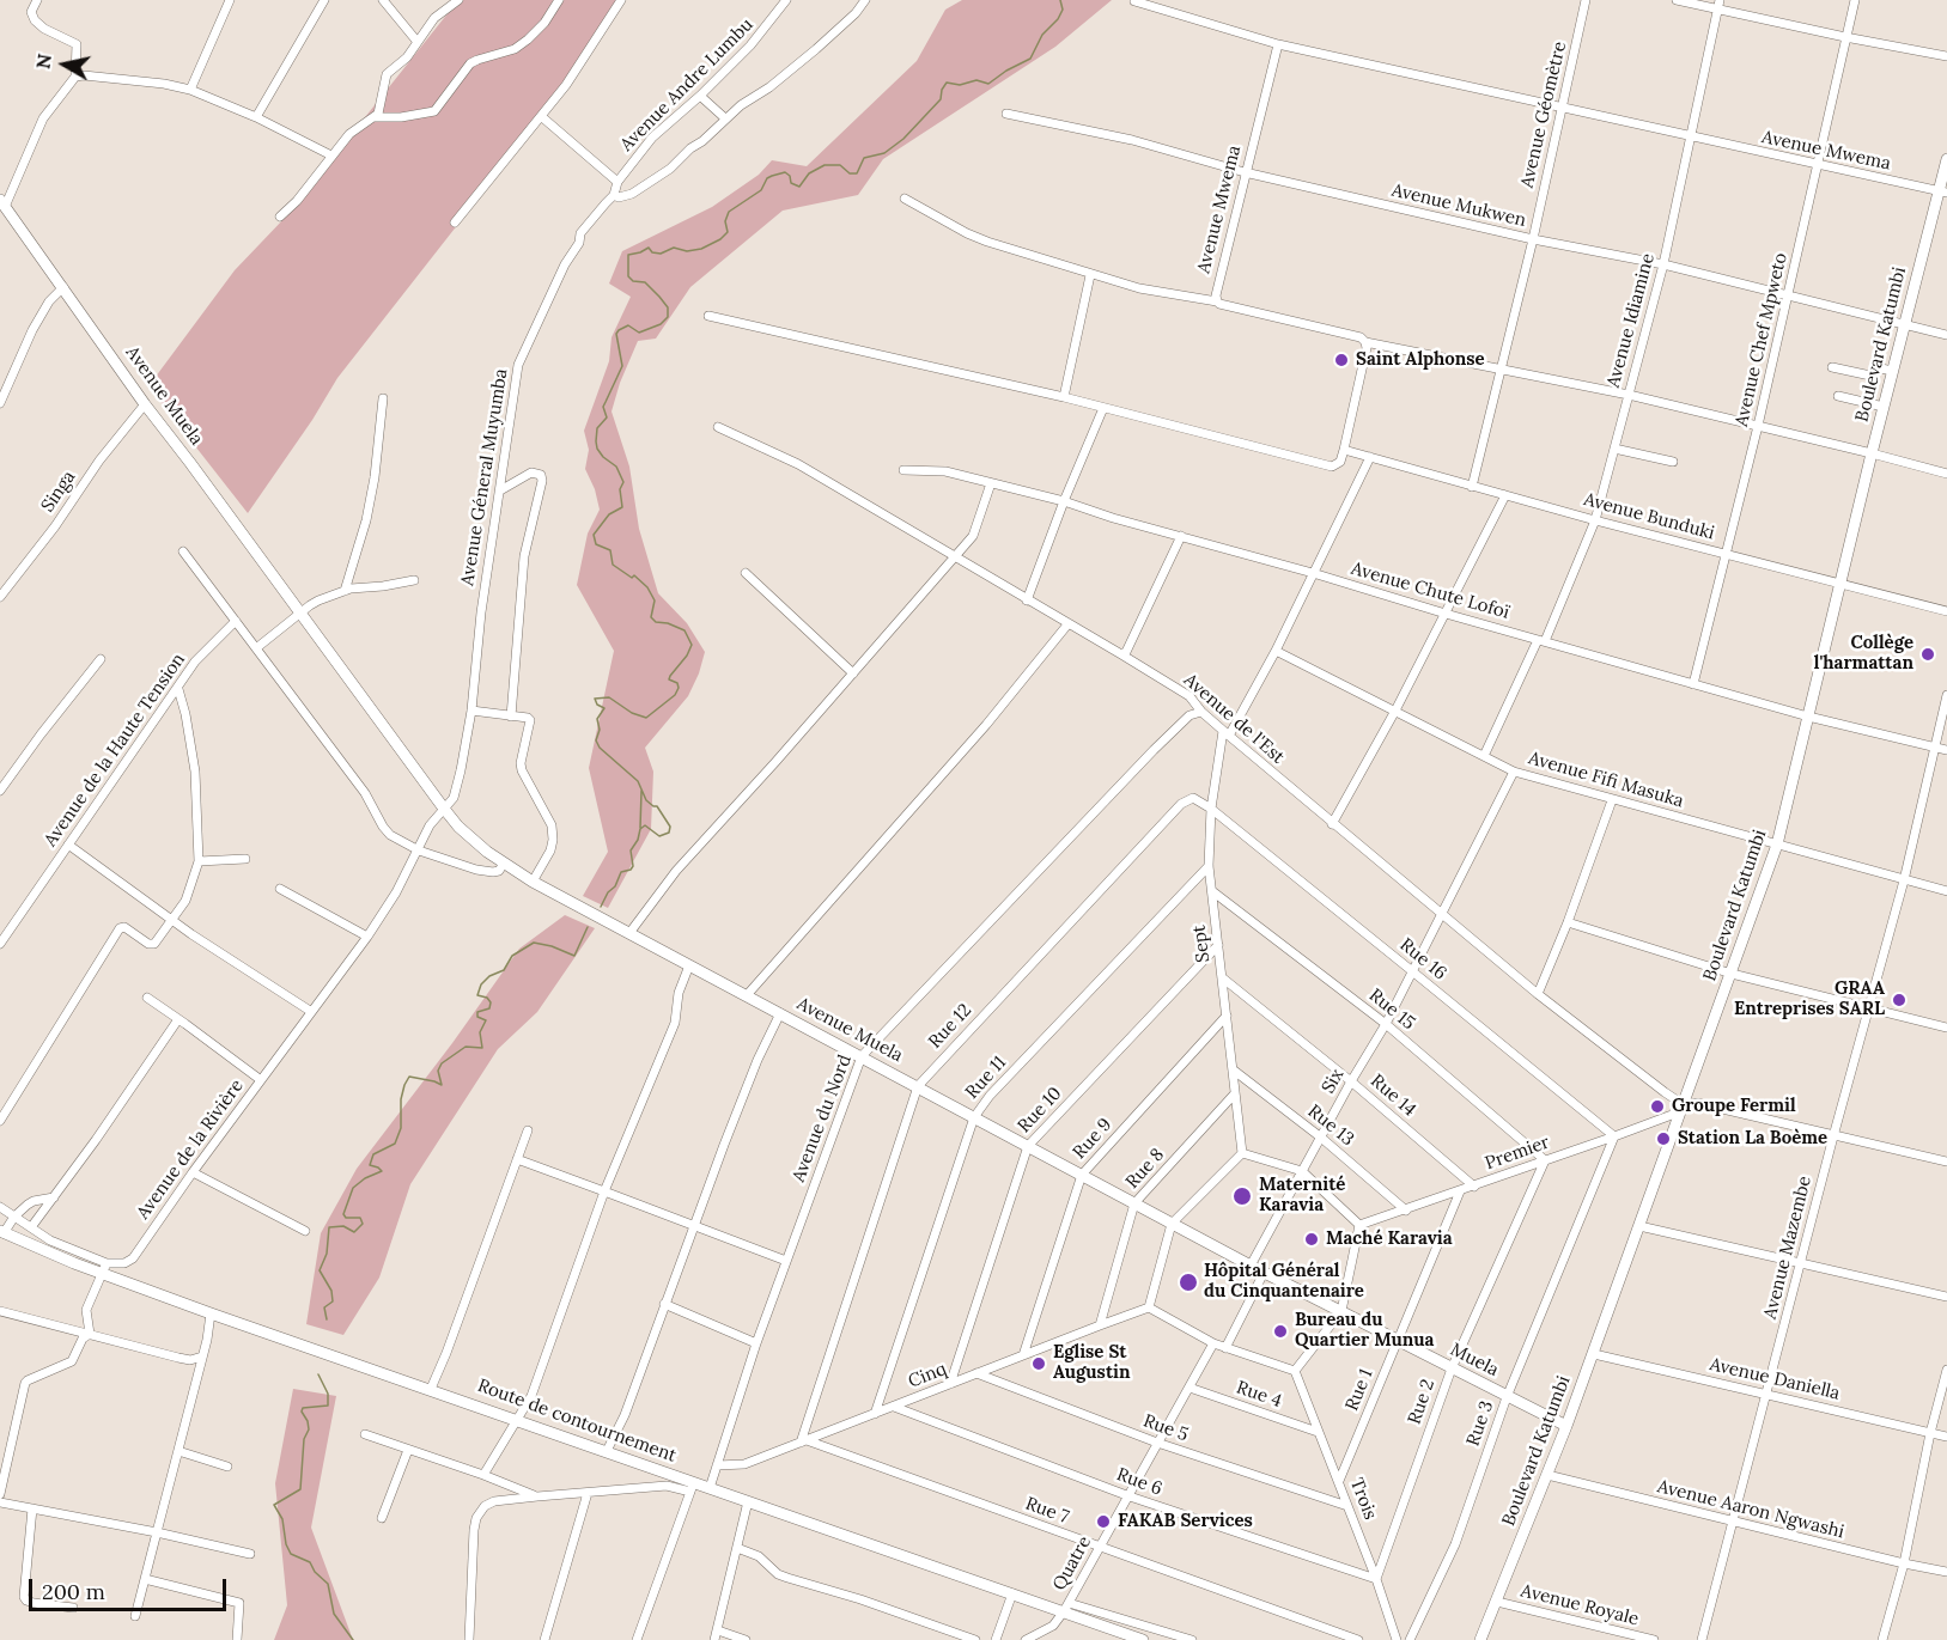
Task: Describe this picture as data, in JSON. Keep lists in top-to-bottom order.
{
  "streets": {
    "street": [
      "Avenue Andre Lumbu",
      "Avenue Géomètre",
      "Avenue Mwema",
      "Avenue Mukwen",
      "Avenue Idiamine",
      "Avenue Chef Mpweto",
      "Boulevard Katumbi",
      "Avenue Muela",
      "Avenue Géneral Muyumba",
      "Singa",
      "Avenue Bunduki",
      "Avenue Chute Lofoï",
      "Avenue de l'Est",
      "Avenue de la Haute Tension",
      "Avenue Fifi Masuka",
      "Sept",
      "Rue 16",
      "Rue 15",
      "Rue 12",
      "Rue 11",
      "Six",
      "Rue 14",
      "Rue 10",
      "Avenue du Nord",
      "Rue 13",
      "Rue 9",
      "Avenue de la Rivière",
      "Premier",
      "Rue 8",
      "Avenue Mazembe",
      "Muela",
      "Cinq",
      "Avenue Daniella",
      "Rue 1",
      "Rue 4",
      "Rue 2",
      "Route de contournement",
      "Rue 3",
      "Rue 5",
      "Rue 6",
      "Trois",
      "Avenue Aaron Ngwashi",
      "Rue 7",
      "Quatre",
      "Avenue Royale"
    ]
  },
  "crossings": [
    ["Avenue Andre Lumbu", "Avenue Géneral Muyumba"],
    ["Avenue Géomètre", "Avenue Mwema"],
    ["Avenue Géomètre", "Avenue Mukwen"],
    ["Avenue Géomètre", "Avenue Bunduki"],
    ["Avenue Mwema", "Avenue Mukwen"],
    ["Avenue Mwema", "Avenue Idiamine"],
    ["Avenue Mwema", "Avenue Chef Mpweto"],
    ["Avenue Mwema", "Boulevard Katumbi"],
    ["Avenue Mukwen", "Avenue Idiamine"],
    ["Avenue Mukwen", "Avenue Chef Mpweto"],
    ["Avenue Mukwen", "Boulevard Katumbi"],
    ["Avenue Idiamine", "Avenue Bunduki"],
    ["Avenue Idiamine", "Avenue Chute Lofoï"],
    ["Avenue Idiamine", "Avenue Fifi Masuka"],
    ["Avenue Chef Mpweto", "Avenue Bunduki"],
    ["Avenue Chef Mpweto", "Avenue Chute Lofoï"],
    ["Boulevard Katumbi", "Avenue Bunduki"],
    ["Boulevard Katumbi", "Avenue Chute Lofoï"],
    ["Boulevard Katumbi", "Avenue de l'Est"],
    ["Boulevard Katumbi", "Avenue Fifi Masuka"],
    ["Boulevard Katumbi", "Premier"],
    ["Boulevard Katumbi", "Muela"],
    ["Boulevard Katumbi", "Avenue Daniella"],
    ["Boulevard Katumbi", "Avenue Aaron Ngwashi"],
    ["Boulevard Katumbi", "Avenue Royale"],
    ["Avenue Muela", "Avenue Géneral Muyumba"],
    ["Avenue Muela", "Singa"],
    ["Avenue Muela", "Rue 12"],
    ["Avenue Muela", "Rue 11"],
    ["Avenue Muela", "Six"],
    ["Avenue Muela", "Rue 10"],
    ["Avenue Muela", "Avenue du Nord"],
    ["Avenue Muela", "Rue 9"],
    ["Avenue Muela", "Avenue de la Rivière"],
    ["Avenue Muela", "Rue 8"],
    ["Avenue Muela", "Muela"],
    ["Avenue Géneral Muyumba", "Avenue de la Rivière"],
    ["Avenue Chute Lofoï", "Avenue Mazembe"],
    ["Avenue de l'Est", "Sept"],
    ["Avenue de l'Est", "Six"],
    ["Avenue de l'Est", "Avenue du Nord"],
    ["Avenue de l'Est", "Premier"],
    ["Avenue Fifi Masuka", "Six"],
    ["Avenue Fifi Masuka", "Avenue Mazembe"],
    ["Sept", "Rue 16"],
    ["Sept", "Rue 15"],
    ["Sept", "Rue 12"],
    ["Sept", "Rue 11"],
    ["Sept", "Rue 14"],
    ["Sept", "Rue 10"],
    ["Sept", "Rue 13"],
    ["Sept", "Rue 9"],
    ["Sept", "Rue 8"],
    ["Rue 16", "Rue 12"],
    ["Rue 16", "Six"],
    ["Rue 16", "Premier"],
    ["Rue 16", "Rue 3"],
    ["Rue 15", "Six"],
    ["Rue 15", "Premier"],
    ["Rue 15", "Rue 2"],
    ["Rue 12", "Cinq"],
    ["Rue 12", "Rue 7"],
    ["Rue 11", "Cinq"],
    ["Six", "Rue 14"],
    ["Six", "Rue 13"],
    ["Six", "Muela"],
    ["Rue 14", "Premier"],
    ["Rue 10", "Cinq"],
    ["Avenue du Nord", "Cinq"],
    ["Avenue du Nord", "Route de contournement"],
    ["Rue 13", "Premier"],
    ["Rue 9", "Cinq"],
    ["Avenue de la Rivière", "Route de contournement"],
    ["Premier", "Rue 1"],
    ["Premier", "Rue 2"],
    ["Premier", "Rue 3"],
    ["Rue 8", "Cinq"],
    ["Avenue Mazembe", "Avenue Daniella"],
    ["Avenue Mazembe", "Avenue Aaron Ngwashi"],
    ["Muela", "Rue 1"],
    ["Muela", "Rue 2"],
    ["Muela", "Rue 3"],
    ["Cinq", "Rue 5"],
    ["Cinq", "Rue 6"],
    ["Cinq", "Rue 7"],
    ["Rue 1", "Trois"],
    ["Rue 4", "Trois"],
    ["Rue 4", "Quatre"],
    ["Rue 2", "Rue 6"],
    ["Rue 2", "Trois"],
    ["Route de contournement", "Quatre"],
    ["Rue 5", "Trois"],
    ["Rue 5", "Quatre"],
    ["Rue 6", "Trois"],
    ["Rue 6", "Quatre"],
    ["Rue 7", "Quatre"]
  ],
  "places": [
    "Saint Alphonse",
    "Collège l'harmattan",
    "GRAA Entreprises SARL",
    "Groupe Fermil",
    "Station La Boème",
    "Maternité Karavia",
    "Maché Karavia",
    "Hôpital Général du Cinquantenaire",
    "Bureau du Quartier Munua",
    "Eglise St Augustin",
    "FAKAB Services"
  ],
  "scale_bar": "200 m",
  "north": "left"
}
